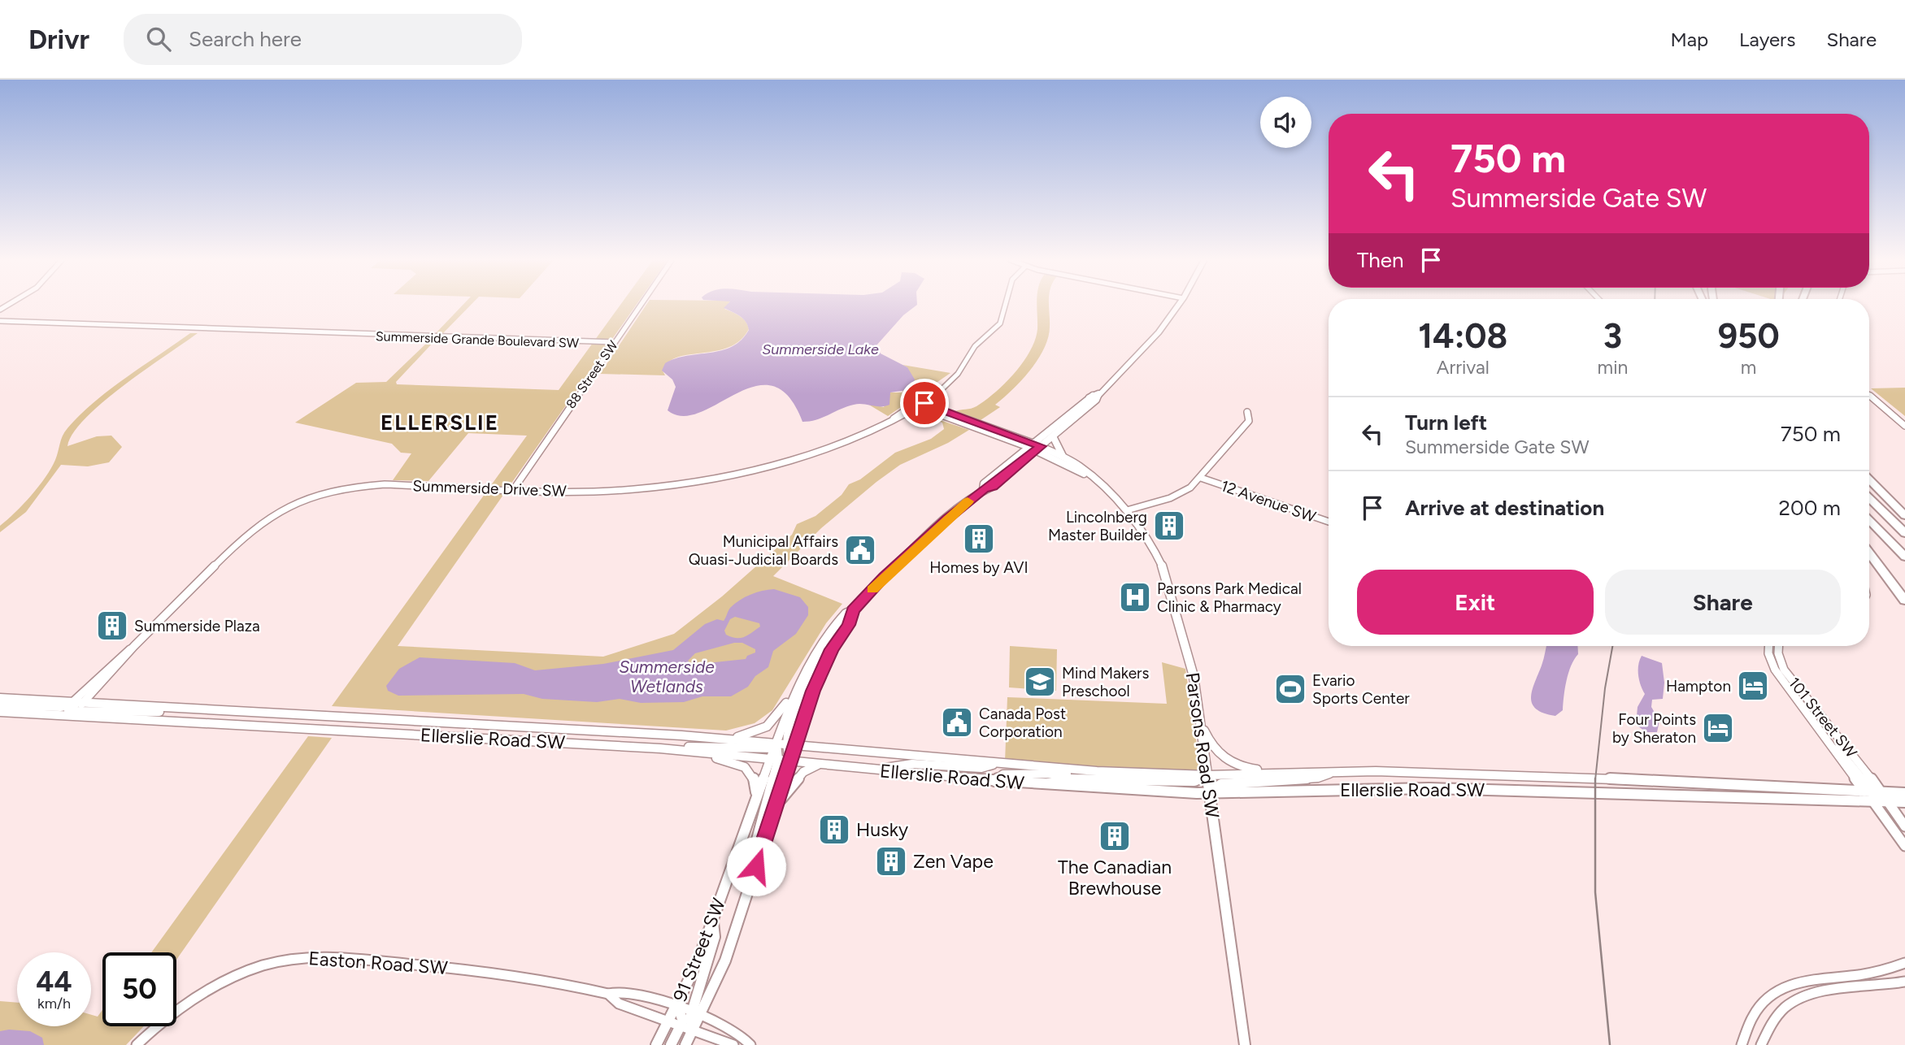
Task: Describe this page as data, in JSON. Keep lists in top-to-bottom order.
{
  "streets": {
    "main road": ["Ellerslie Road SW", "Parsons Road SW", "91 Street SW"],
    "street": [
      "Summerside Grande Boulevard SW",
      "88 Street SW",
      "Summerside Drive SW",
      "12 Avenue SW",
      "101 Street SW",
      "Easton Road SW"
    ]
  },
  "crossings": [
    ["Summerside Grande Boulevard SW", "88 Street SW"],
    ["88 Street SW", "Summerside Drive SW"],
    ["Summerside Drive SW", "Ellerslie Road SW"],
    ["101 Street SW", "Ellerslie Road SW"],
    ["Ellerslie Road SW", "Parsons Road SW"],
    ["Ellerslie Road SW", "91 Street SW"],
    ["91 Street SW", "Easton Road SW"]
  ],
  "districts": ["ELLERSLIE"],
  "water": ["Summerside Lake", "Summerside Wetlands"],
  "places": {
    "building": [
      "Lincolnberg Master Builder",
      "Homes by AVI",
      "Summerside Plaza",
      "Husky",
      "The Canadian Brewhouse",
      "Zen Vape"
    ],
    "public building": ["Municipal Affairs Quasi-Judicial Boards", "Canada Post Corporation"],
    "hospital": ["Parsons Park Medical Clinic & Pharmacy"],
    "school or university": ["Mind Makers Preschool"],
    "hotel": ["Hampton", "Four Points by Sheraton"],
    "sports": ["Evario Sports Center"]
  },
  "page": {
    "header": "Drivr",
    "search": "Search here",
    "nav": ["Map", "Layers", "Share"],
    "turn": ["750 m", "Summerside Gate SW"],
    "then": "Then",
    "eta": [
      "14:08",
      "Arrival",
      "3",
      "min",
      "950",
      "m"
    ],
    "list": [
      {
        "name": "Turn left",
        "note": "Summerside Gate SW",
        "value": "750 m"
      },
      {
        "name": "Arrive at destination",
        "value": "200 m"
      }
    ],
    "buttons": ["Exit", "Share"],
    "speed": "44 km/h",
    "limit": "50"
  }
}
